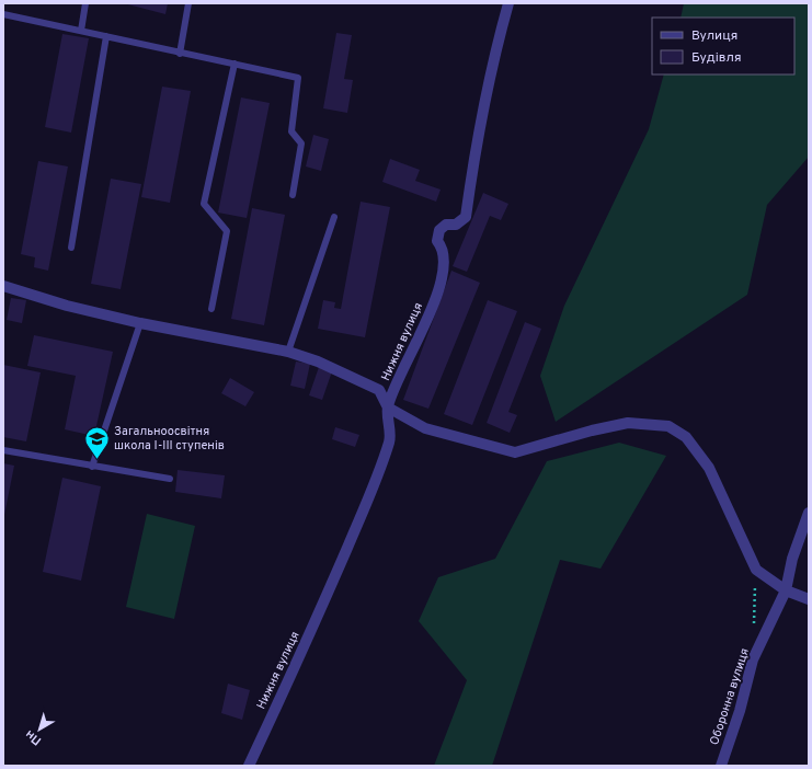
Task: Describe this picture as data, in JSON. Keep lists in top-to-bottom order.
{
  "streets": {
    "street": ["Нижня вулиця", "Оборонна вулиця"]
  },
  "places": {
    "school or university": ["Загальноосвітня школа I-III ступенів"]
  },
  "legend": ["Вулиця", "Будівля"],
  "north": "bottom left"
}
